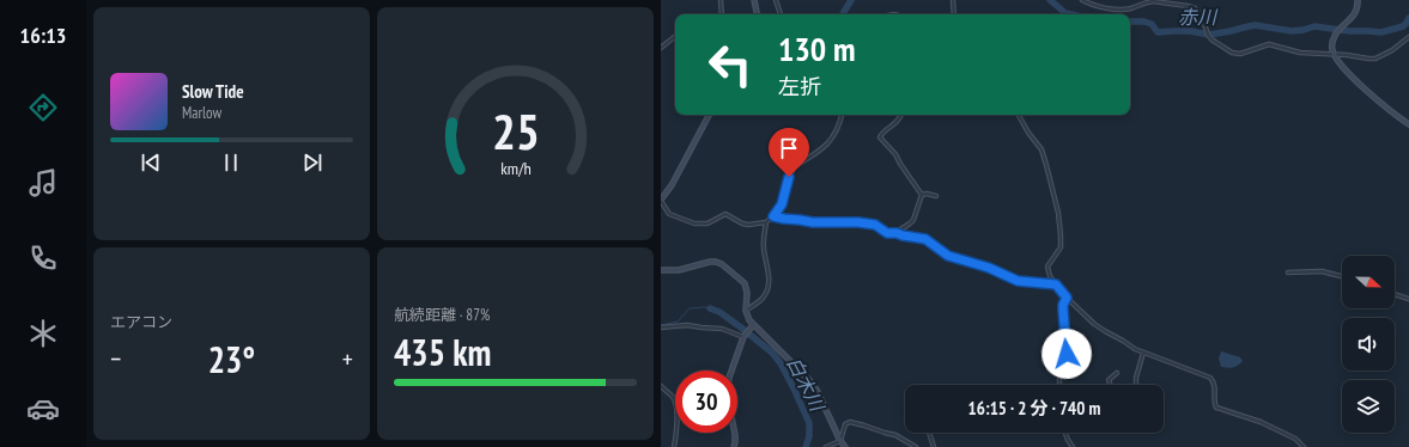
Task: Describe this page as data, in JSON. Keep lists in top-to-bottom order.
{
  "water": ["赤川", "白木川"],
  "north": "right",
  "page": {
    "tabs": "16:13",
    "turn": ["130 m", "左折"],
    "song": ["Slow Tide", "Marlow"],
    "tile": [
      "エアコン",
      ["航続距離 · 87%", "435 km"]
    ],
    "heat": ["−", "23°", "+"],
    "limit": "30",
    "trip": "16:15 · 2 分 · 740 m",
    "gauge": ["25", "km/h"]
  }
}
